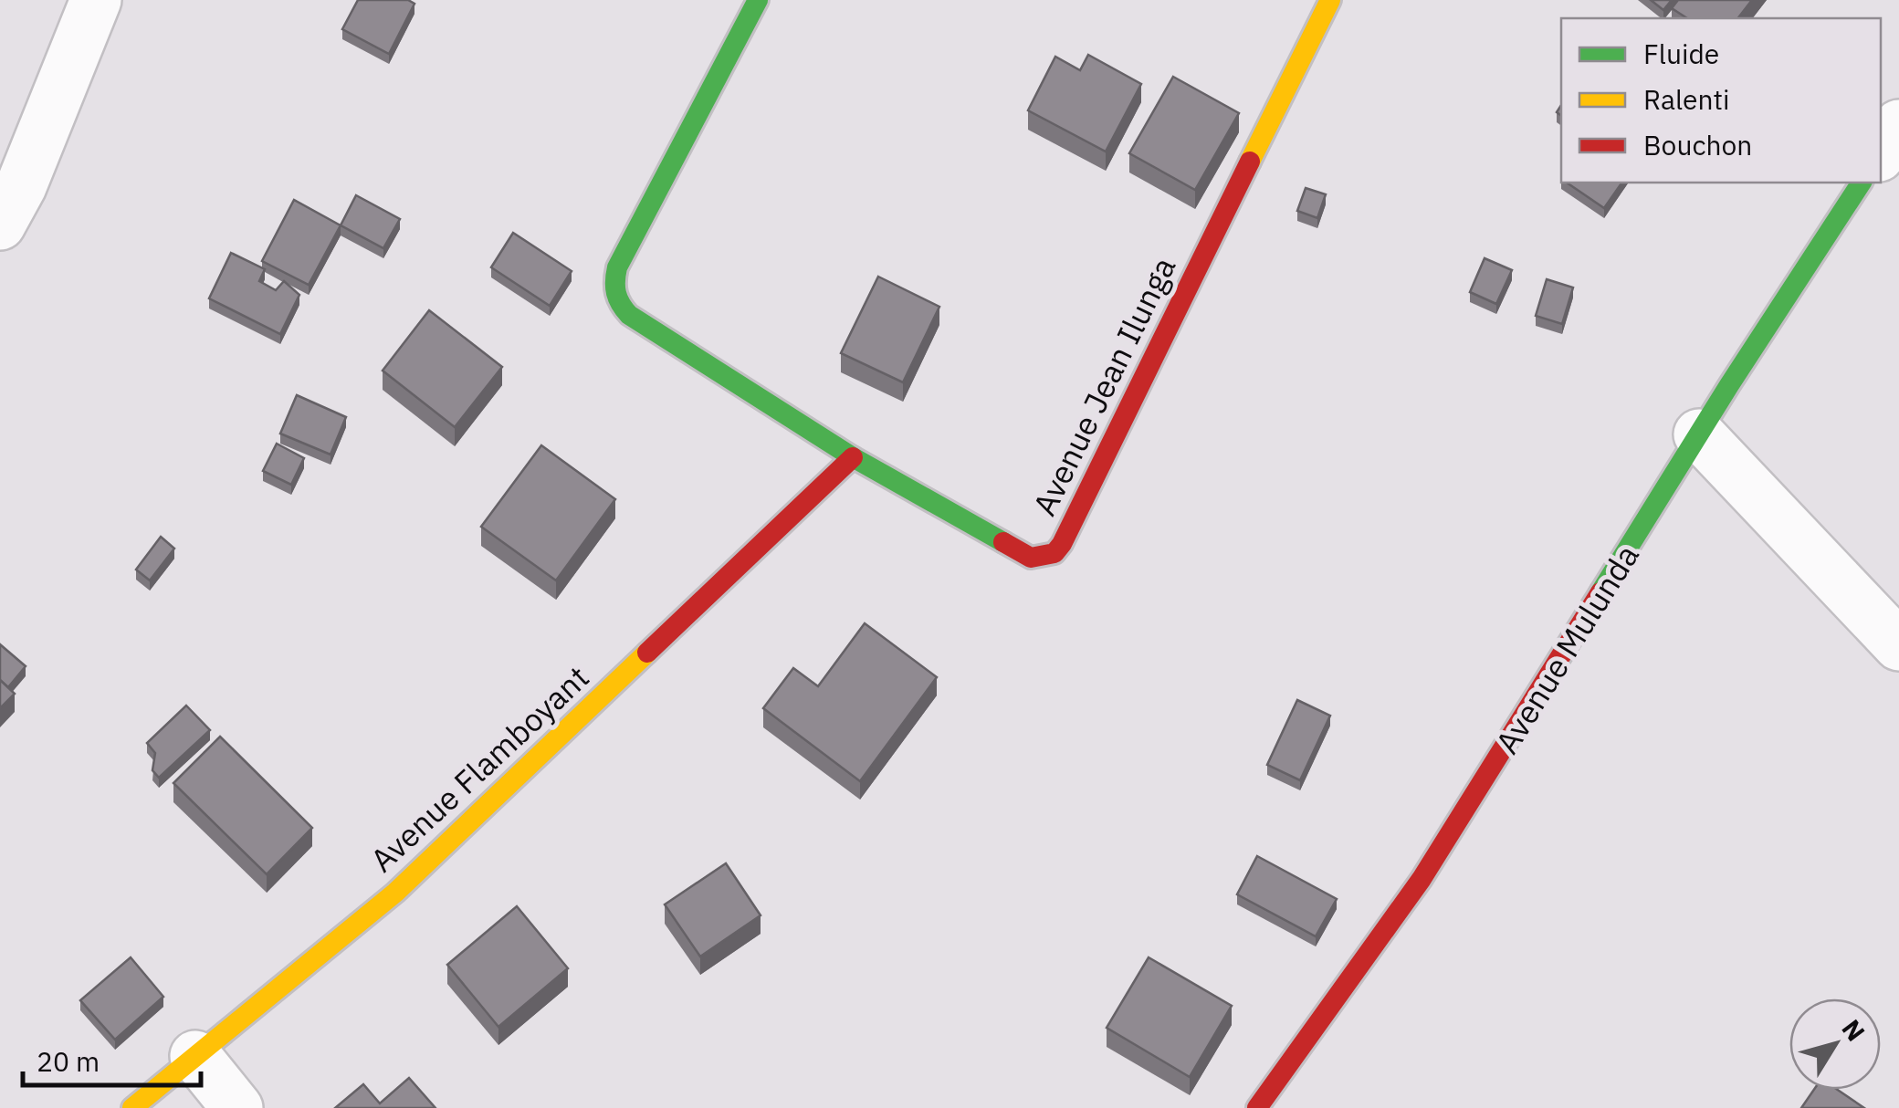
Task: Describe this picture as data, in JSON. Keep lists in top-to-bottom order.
{
  "streets": {
    "street": ["Avenue Jean Ilunga", "Avenue Mulunda", "Avenue Flamboyant"]
  },
  "crossings": [
    ["Avenue Jean Ilunga", "Avenue Flamboyant"]
  ],
  "legend": ["Fluide", "Ralenti", "Bouchon"],
  "scale_bar": "20 m",
  "north": "top right"
}
